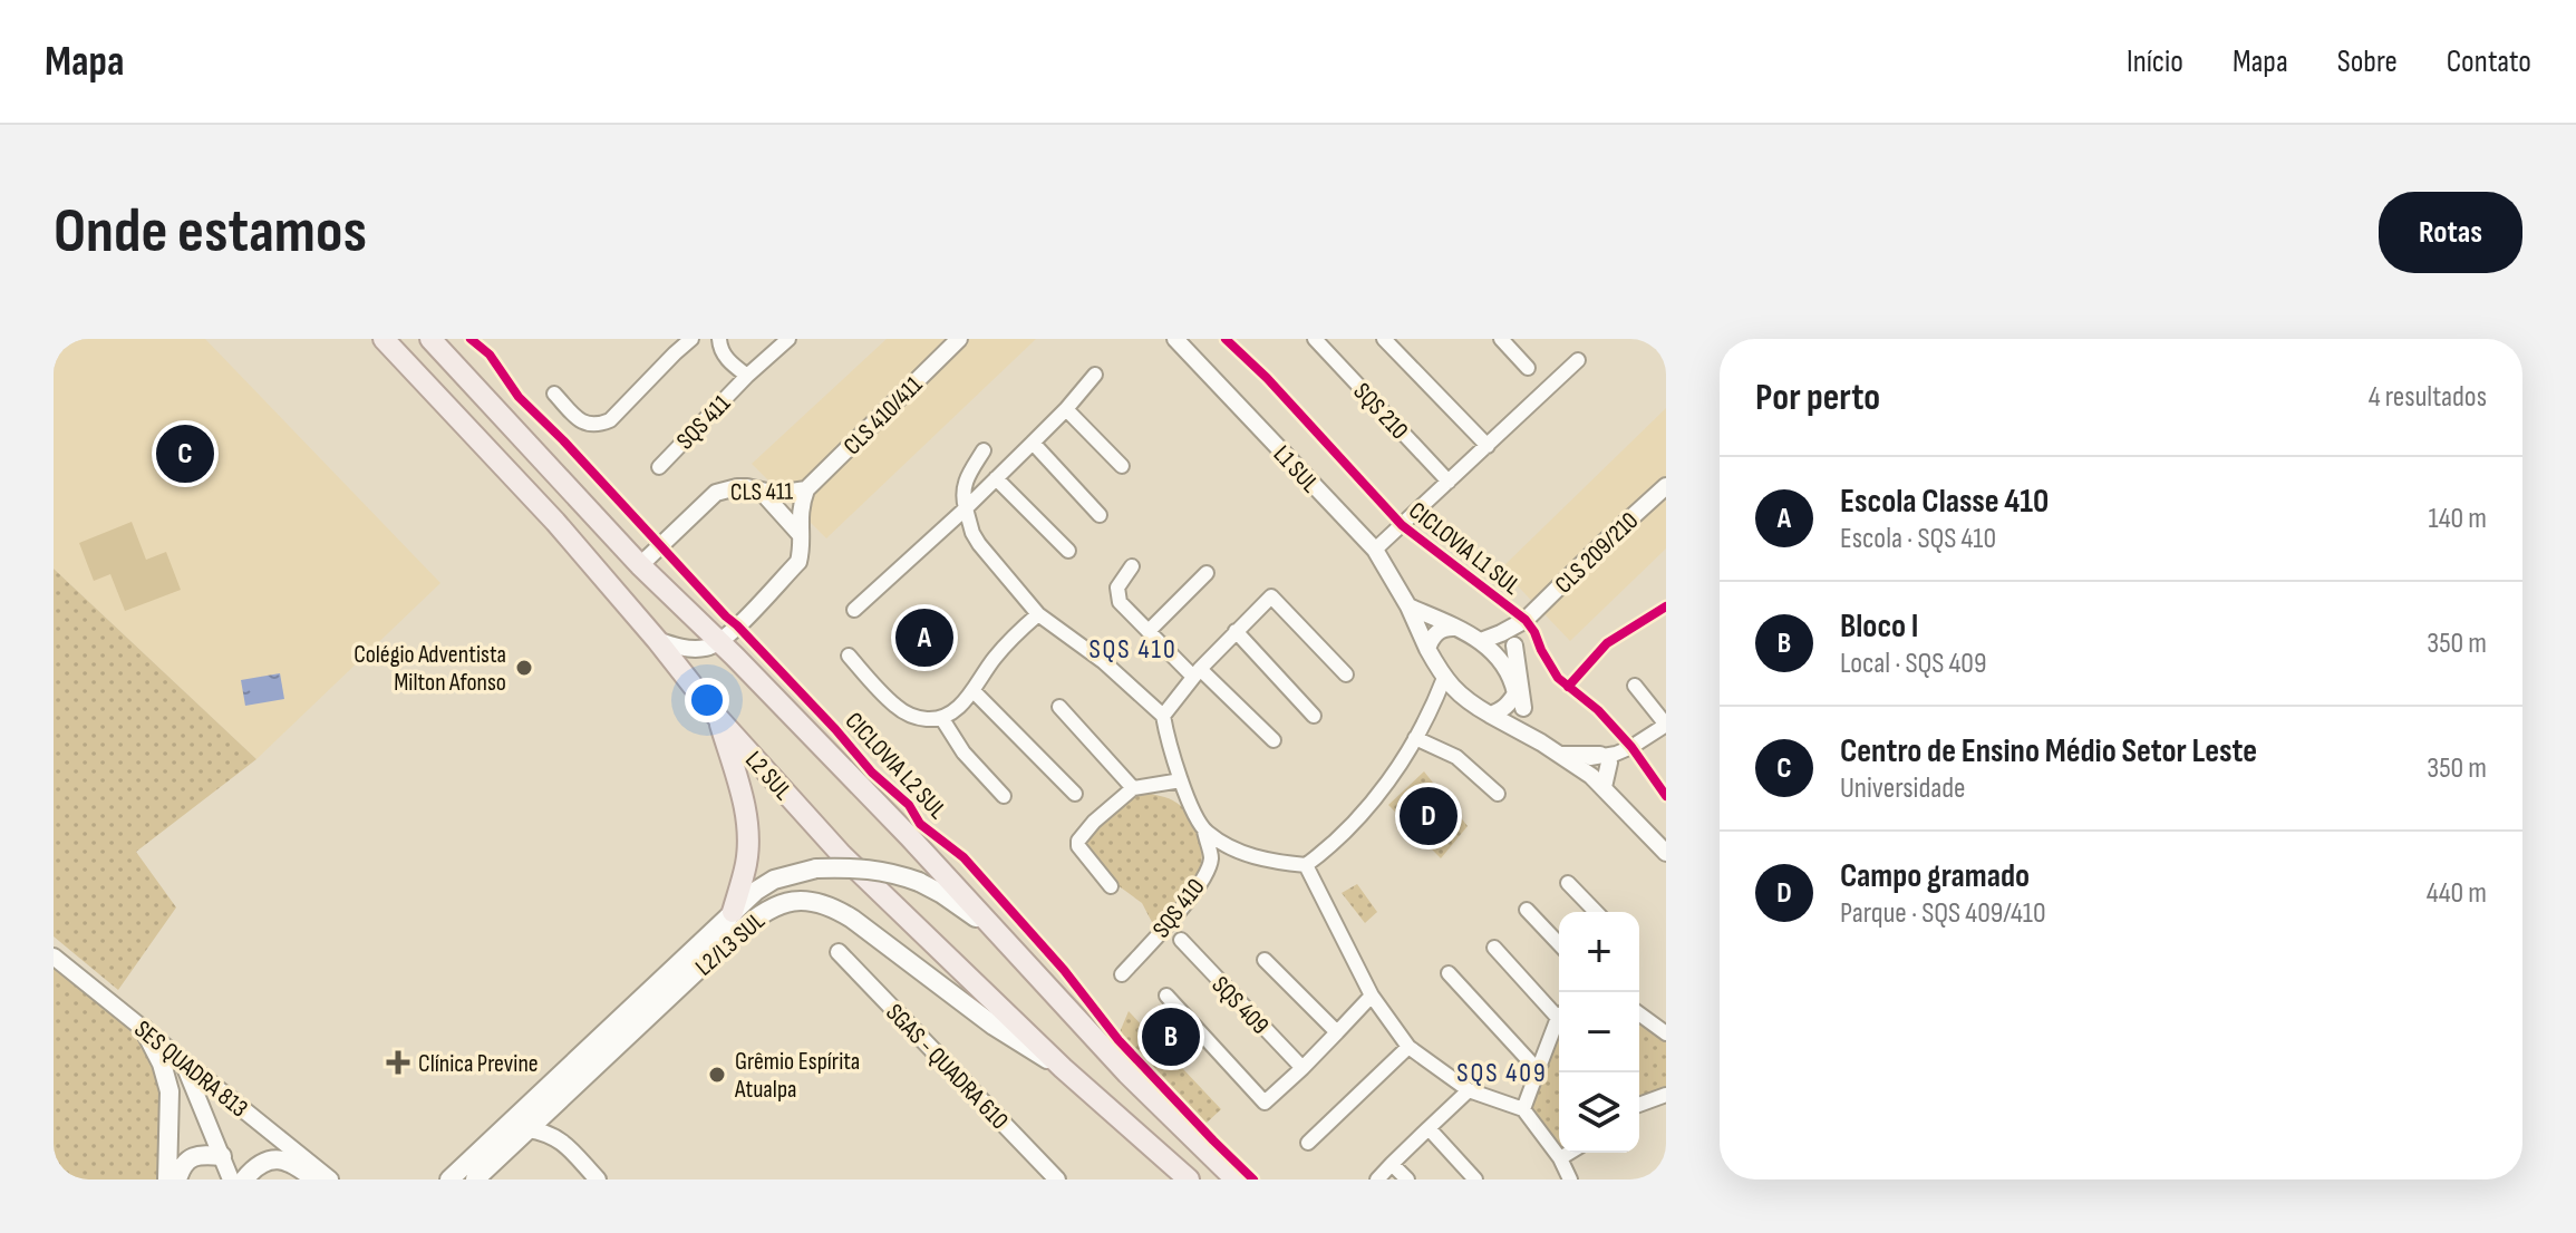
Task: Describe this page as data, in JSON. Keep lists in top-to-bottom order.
{
  "streets": {
    "main road": ["L2 SUL", "L2/L3 SUL"],
    "street": [
      "SQS 210",
      "CLS 410/411",
      "SQS 411",
      "L1 SUL",
      "CLS 411",
      "CLS 209/210",
      "SQS 410",
      "SQS 409",
      "SGAS - QUADRA 610",
      "SES QUADRA 813"
    ],
    "cycle path": ["CICLOVIA L1 SUL", "CICLOVIA L2 SUL"]
  },
  "crossings": [
    ["CLS 410/411", "CLS 411"],
    ["L2 SUL", "L2/L3 SUL"]
  ],
  "districts": ["SQS 410", "SQS 409"],
  "places": {
    "other": ["Colégio Adventista Milton Afonso", "Grêmio Espírita Atualpa"],
    "health": ["Clínica Previne"]
  },
  "page": {
    "header": "Mapa",
    "nav": [
      "Início",
      "Mapa",
      "Sobre",
      "Contato"
    ],
    "buttons": "Rotas",
    "title": "Onde estamos",
    "heading": ["Por perto", "4 resultados"],
    "pins": [
      "C",
      "A",
      "D",
      "B"
    ],
    "list": [
      {
        "mark": "A",
        "name": "Escola Classe 410",
        "note": "Escola · SQS 410",
        "value": "140 m"
      },
      {
        "mark": "B",
        "name": "Bloco I",
        "note": "Local · SQS 409",
        "value": "350 m"
      },
      {
        "mark": "C",
        "name": "Centro de Ensino Médio Setor Leste",
        "note": "Universidade",
        "value": "350 m"
      },
      {
        "mark": "D",
        "name": "Campo gramado",
        "note": "Parque · SQS 409/410",
        "value": "440 m"
      }
    ],
    "map_buttons": ["+", "−"]
  }
}
